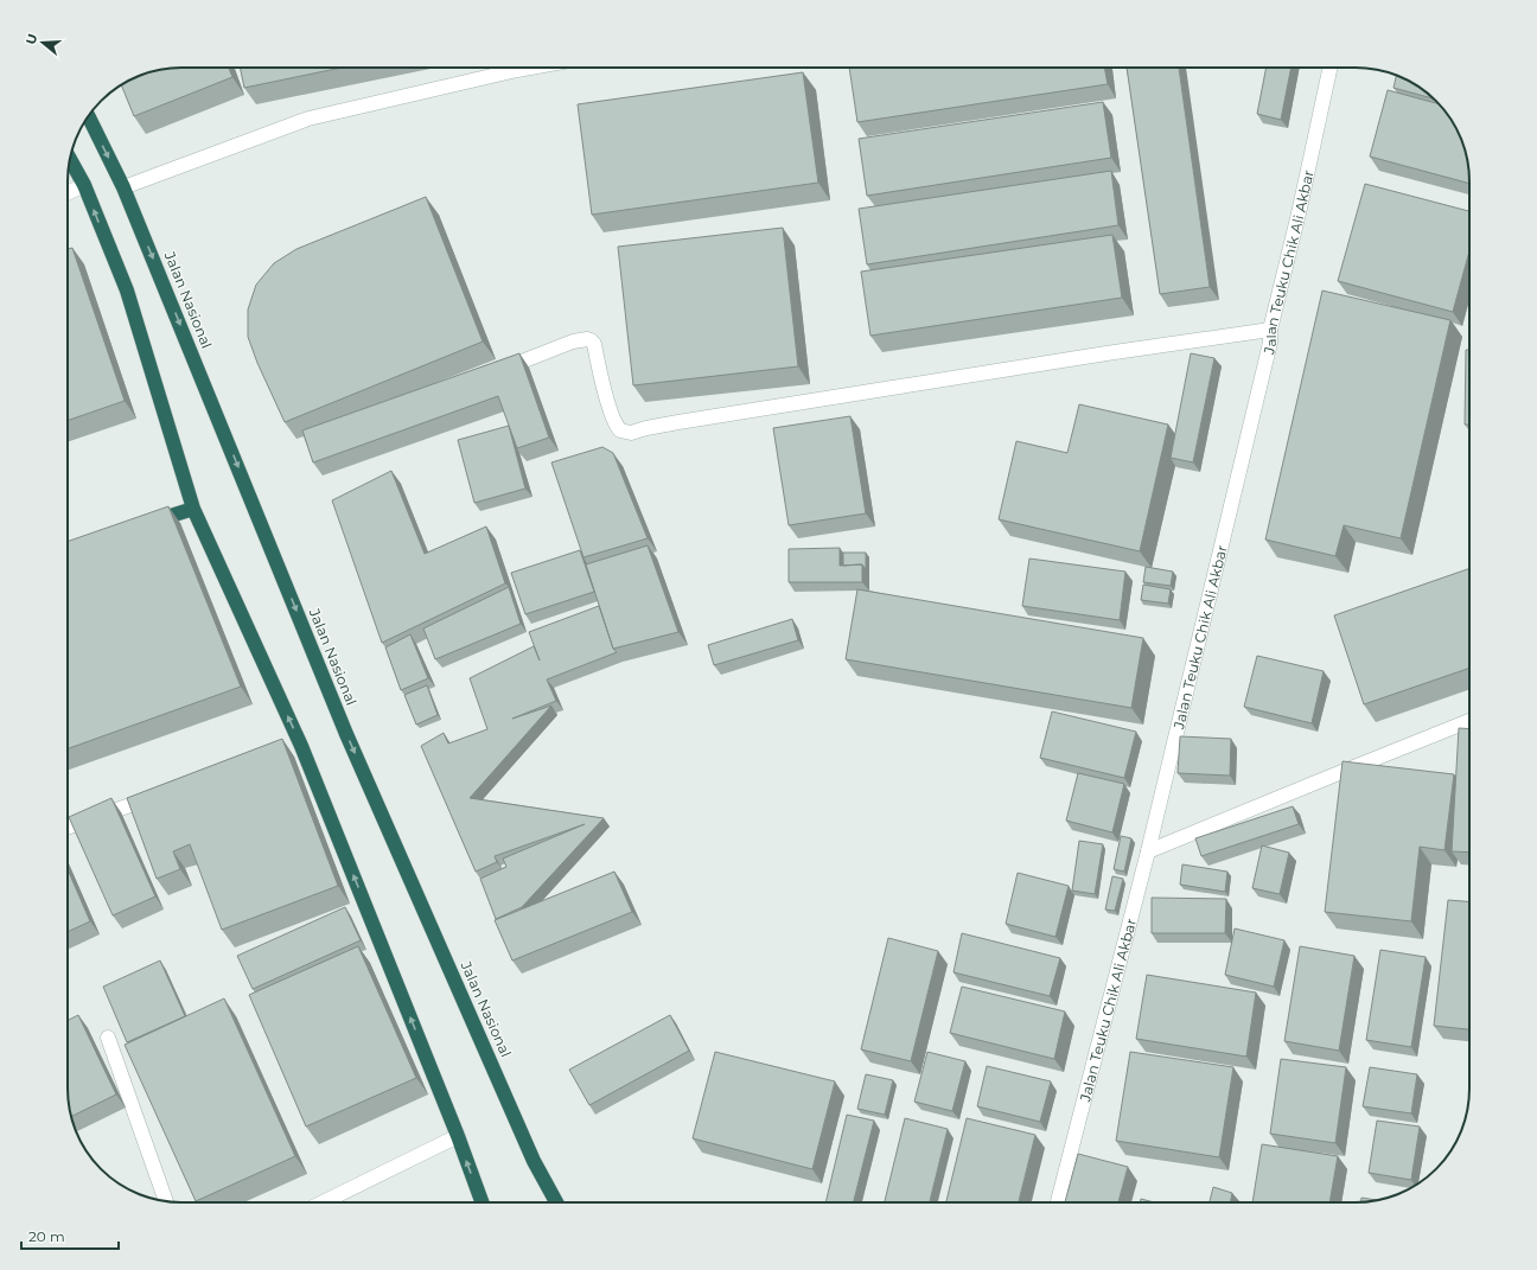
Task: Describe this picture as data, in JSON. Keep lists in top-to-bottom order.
{
  "streets": {
    "highway": ["Jalan Nasional"],
    "street": ["Jalan Teuku Chik Ali Akbar"]
  },
  "scale_bar": "20 m",
  "north": "left"
}
